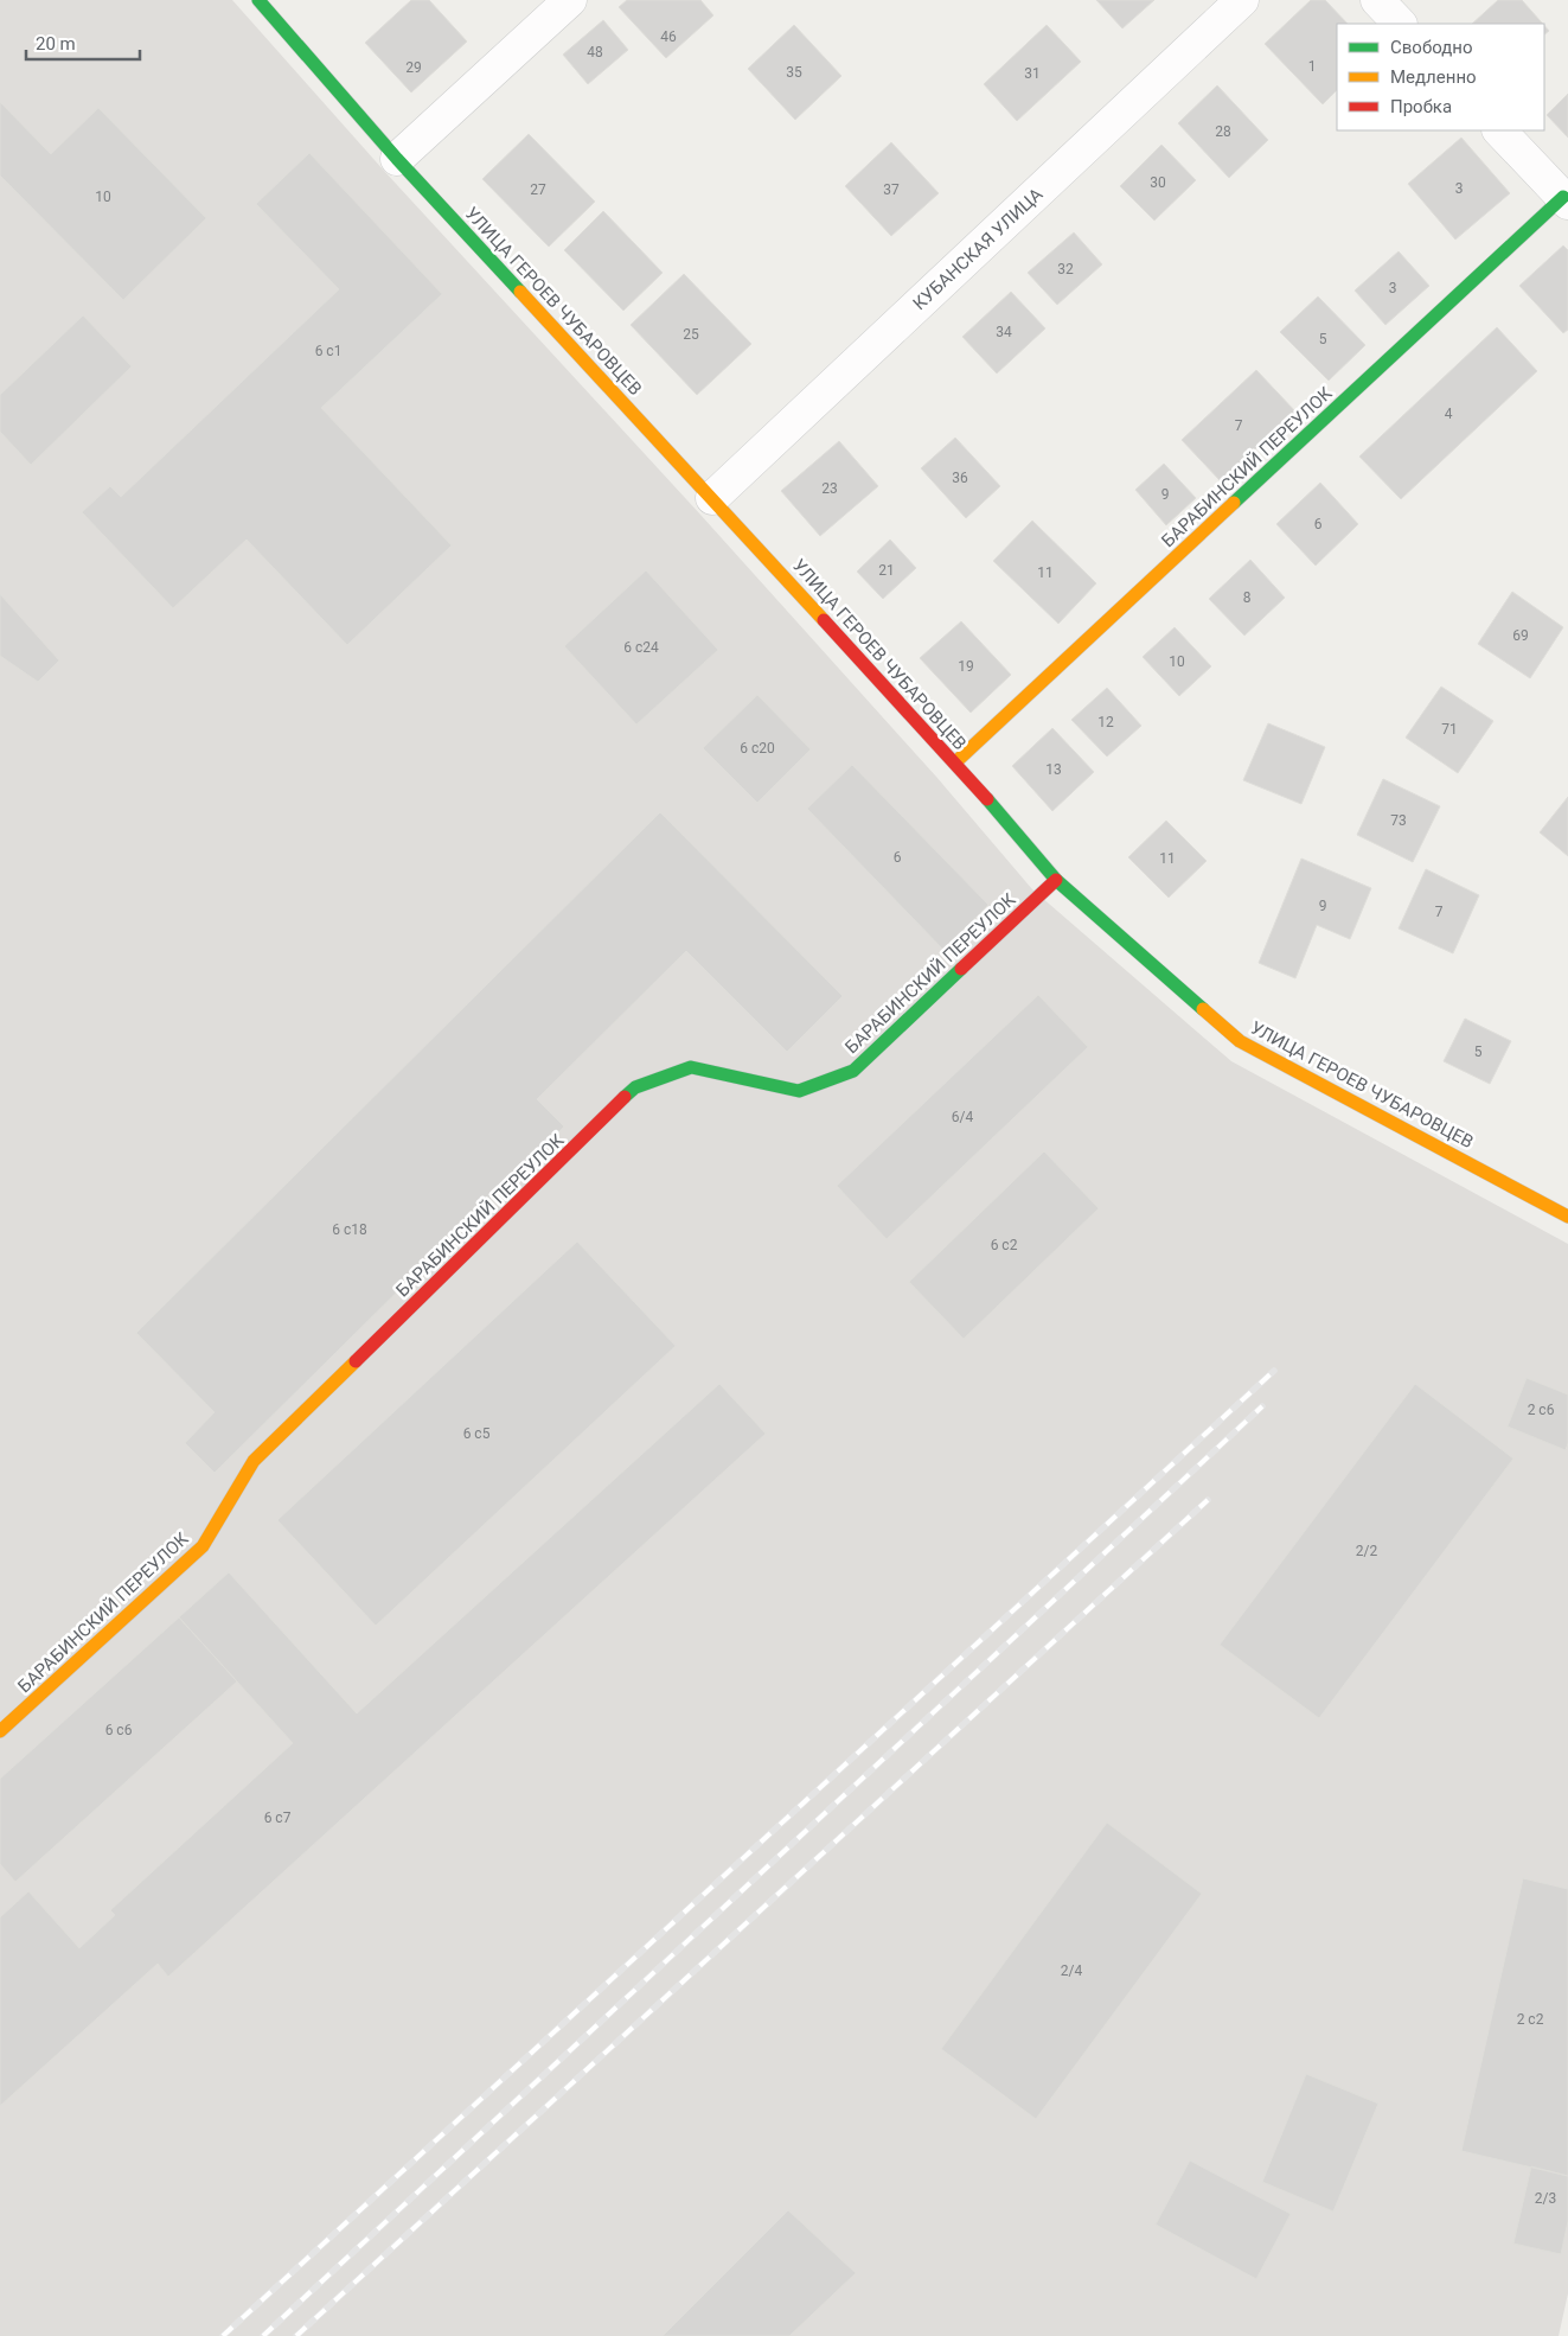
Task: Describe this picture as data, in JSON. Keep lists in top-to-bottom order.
{
  "streets": {
    "street": ["КУБАНСКАЯ УЛИЦА", "УЛИЦА ГЕРОЕВ ЧУБАРОВЦЕВ", "БАРАБИНСКИЙ ПЕРЕУЛОК"]
  },
  "crossings": [
    ["КУБАНСКАЯ УЛИЦА", "УЛИЦА ГЕРОЕВ ЧУБАРОВЦЕВ"],
    ["УЛИЦА ГЕРОЕВ ЧУБАРОВЦЕВ", "БАРАБИНСКИЙ ПЕРЕУЛОК"]
  ],
  "house_numbers": [
    "46",
    "48",
    "1",
    "29",
    "35",
    "31",
    "28",
    "30",
    "3",
    "27",
    "37",
    "10",
    "32",
    "3",
    "34",
    "25",
    "5",
    "6 с1",
    "4",
    "7",
    "36",
    "23",
    "9",
    "6",
    "21",
    "11",
    "8",
    "69",
    "6 с24",
    "10",
    "19",
    "12",
    "71",
    "6 с20",
    "13",
    "73",
    "6",
    "11",
    "9",
    "7",
    "5",
    "6/4",
    "6 с18",
    "6 с2",
    "2 с6",
    "6 с5",
    "2/2",
    "6 с6",
    "6 с7",
    "2/4",
    "2 с2",
    "2/3"
  ],
  "legend": ["Свободно", "Медленно", "Пробка"],
  "scale_bar": "20 m"
}
